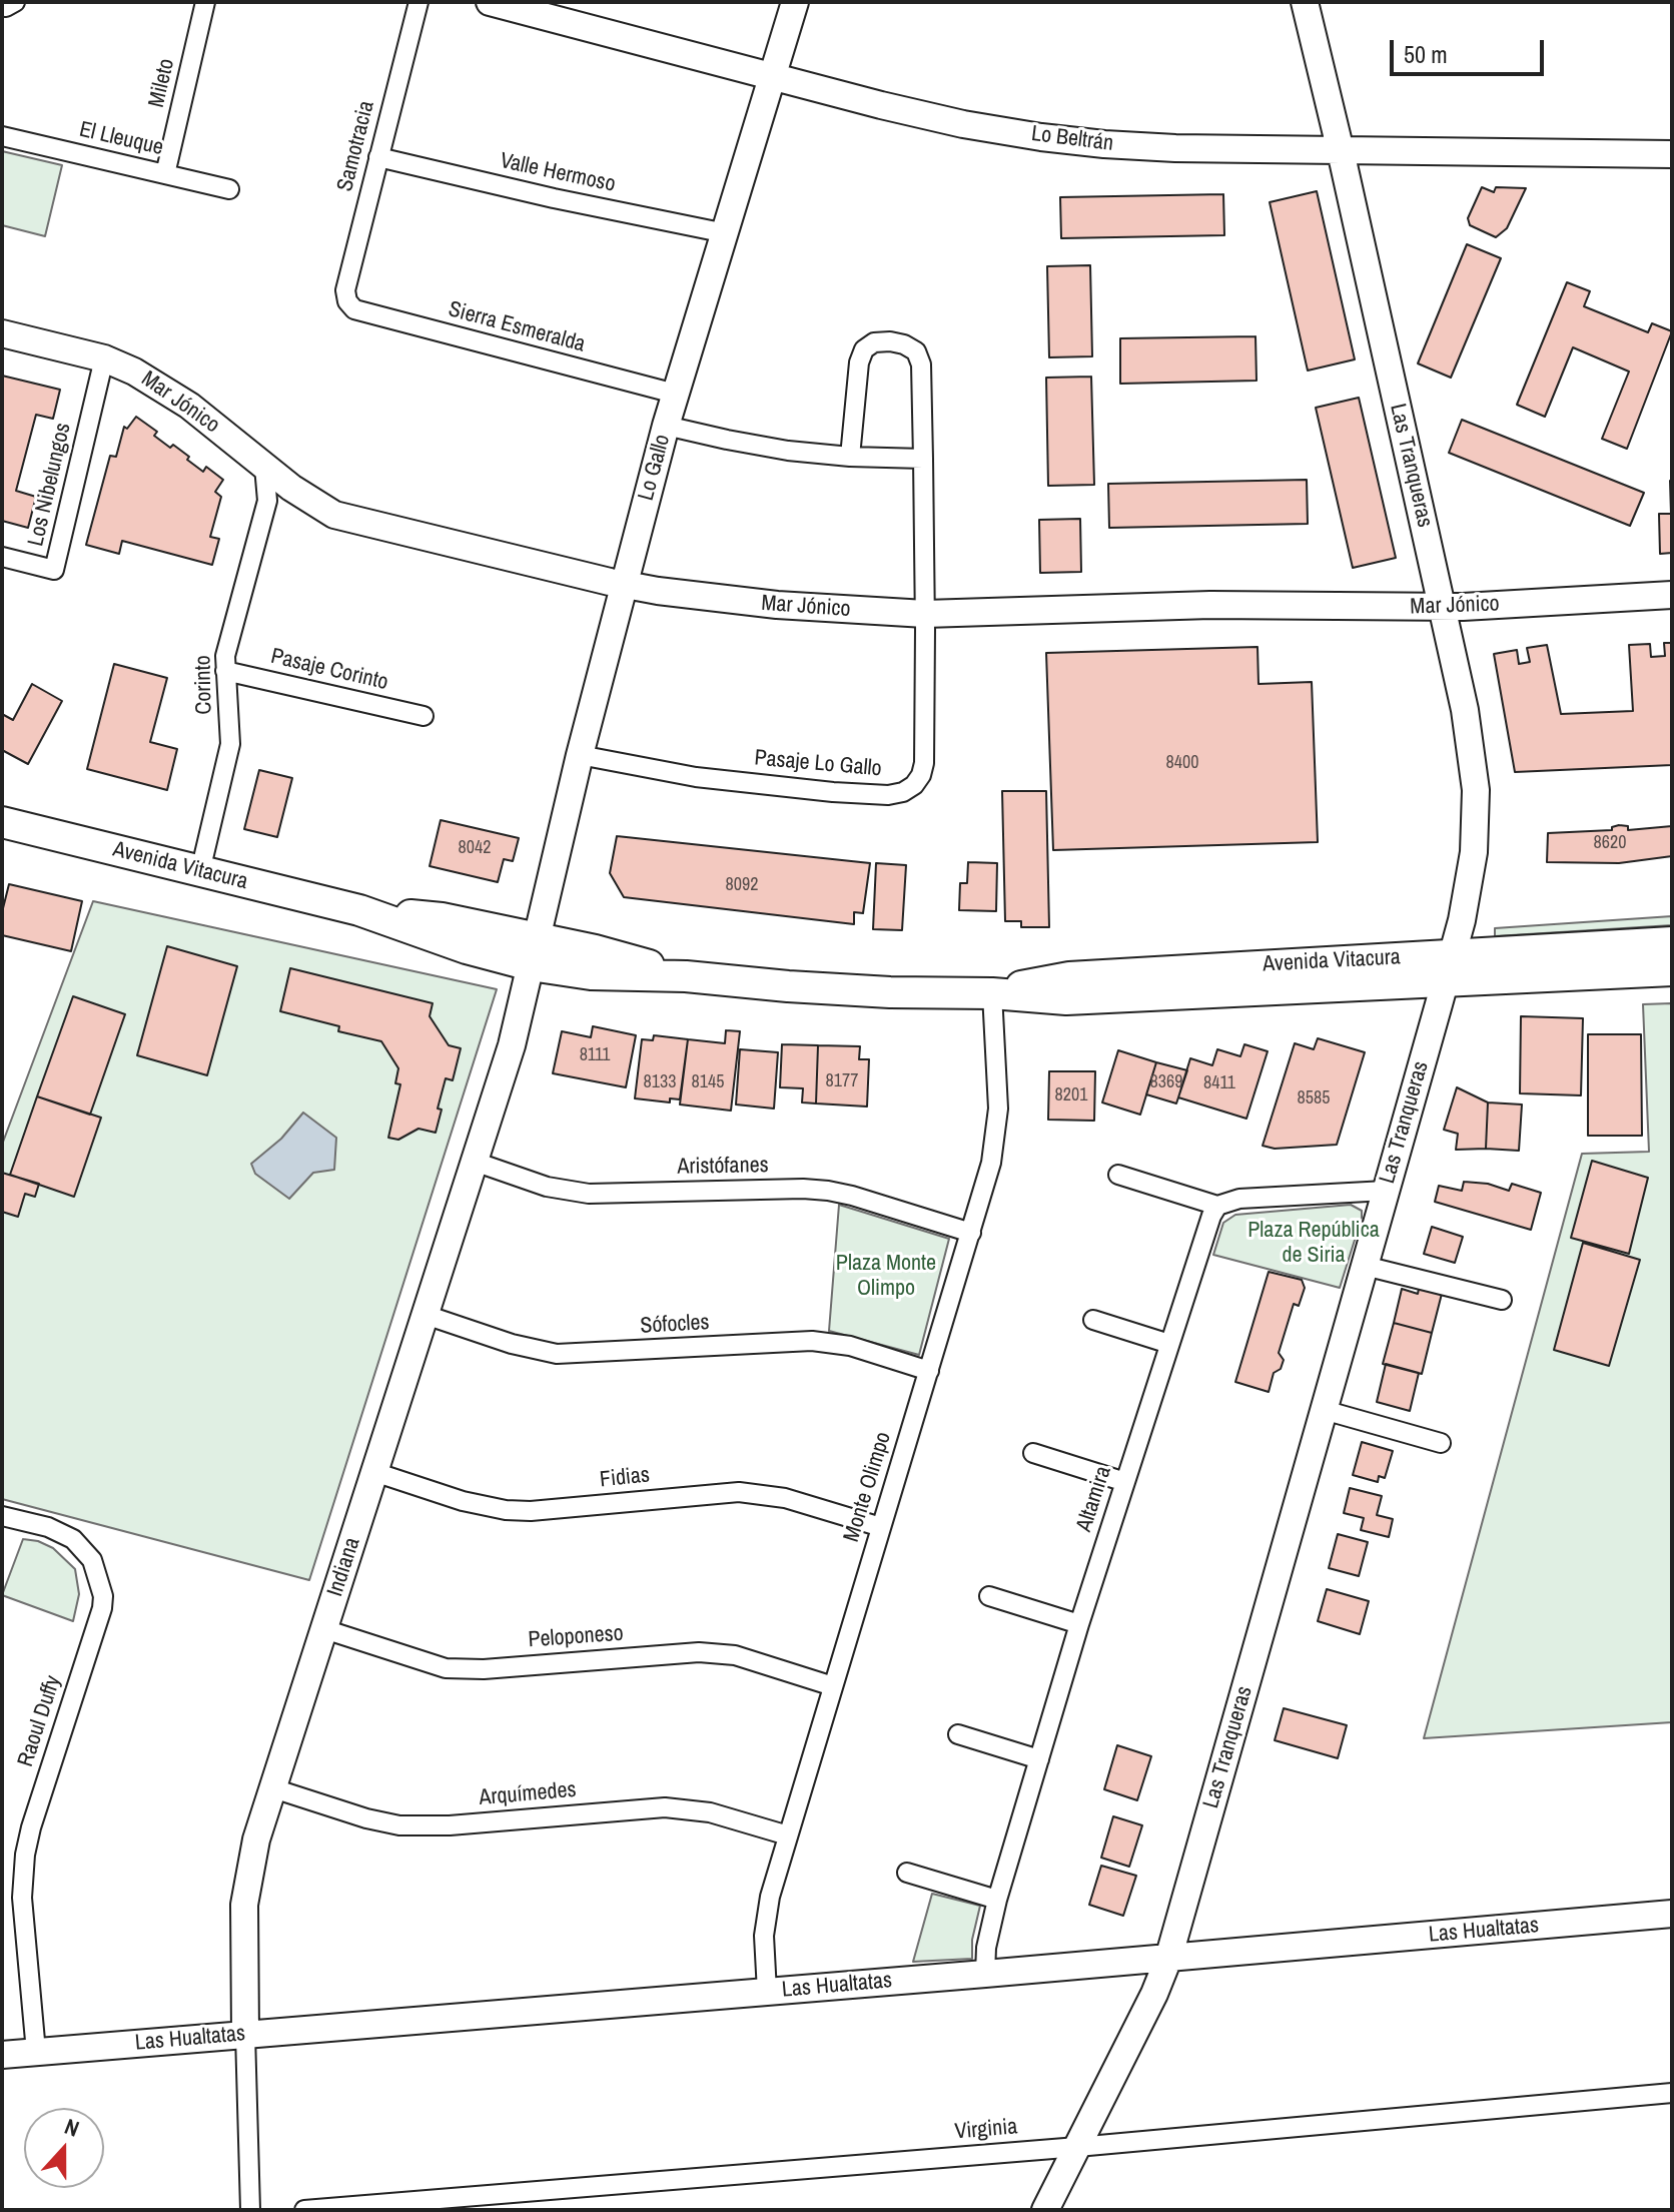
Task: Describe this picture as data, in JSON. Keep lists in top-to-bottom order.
{
  "streets": {
    "main road": ["Avenida Vitacura"],
    "street": [
      "Mileto",
      "El Lleuque",
      "Lo Beltrán",
      "Samotracia",
      "Valle Hermoso",
      "Sierra Esmeralda",
      "Mar Jónico",
      "Las Tranqueras",
      "Lo Gallo",
      "Los Nibelungos",
      "Pasaje Corinto",
      "Corinto",
      "Pasaje Lo Gallo",
      "Aristófanes",
      "Sófocles",
      "Fidias",
      "Monte Olimpo",
      "Altamira",
      "Indiana",
      "Peloponeso",
      "Raoul Duffy",
      "Arquímedes",
      "Las Hualtatas",
      "Virginia"
    ]
  },
  "crossings": [
    ["Mileto", "El Lleuque"],
    ["Lo Beltrán", "Las Tranqueras"],
    ["Lo Beltrán", "Lo Gallo"],
    ["Samotracia", "Valle Hermoso"],
    ["Samotracia", "Sierra Esmeralda"],
    ["Valle Hermoso", "Lo Gallo"],
    ["Sierra Esmeralda", "Lo Gallo"],
    ["Mar Jónico", "Las Tranqueras"],
    ["Mar Jónico", "Lo Gallo"],
    ["Mar Jónico", "Los Nibelungos"],
    ["Mar Jónico", "Corinto"],
    ["Mar Jónico", "Pasaje Lo Gallo"],
    ["Las Tranqueras", "Avenida Vitacura"],
    ["Las Tranqueras", "Las Hualtatas"],
    ["Las Tranqueras", "Virginia"],
    ["Lo Gallo", "Pasaje Lo Gallo"],
    ["Lo Gallo", "Avenida Vitacura"],
    ["Lo Gallo", "Indiana"],
    ["Pasaje Corinto", "Corinto"],
    ["Corinto", "Avenida Vitacura"],
    ["Avenida Vitacura", "Monte Olimpo"],
    ["Avenida Vitacura", "Indiana"],
    ["Aristófanes", "Monte Olimpo"],
    ["Aristófanes", "Indiana"],
    ["Sófocles", "Monte Olimpo"],
    ["Sófocles", "Indiana"],
    ["Fidias", "Monte Olimpo"],
    ["Fidias", "Indiana"],
    ["Monte Olimpo", "Peloponeso"],
    ["Monte Olimpo", "Arquímedes"],
    ["Monte Olimpo", "Las Hualtatas"],
    ["Altamira", "Las Hualtatas"],
    ["Indiana", "Peloponeso"],
    ["Indiana", "Arquímedes"],
    ["Indiana", "Las Hualtatas"],
    ["Raoul Duffy", "Las Hualtatas"]
  ],
  "parks": ["Plaza República de Siria", "Plaza Monte Olimpo"],
  "house_numbers": [
    "8400",
    "8620",
    "8042",
    "8092",
    "8111",
    "8177",
    "8133",
    "8145",
    "8369",
    "8411",
    "8201",
    "8585"
  ],
  "scale_bar": "50 m",
  "north": "top"
}
